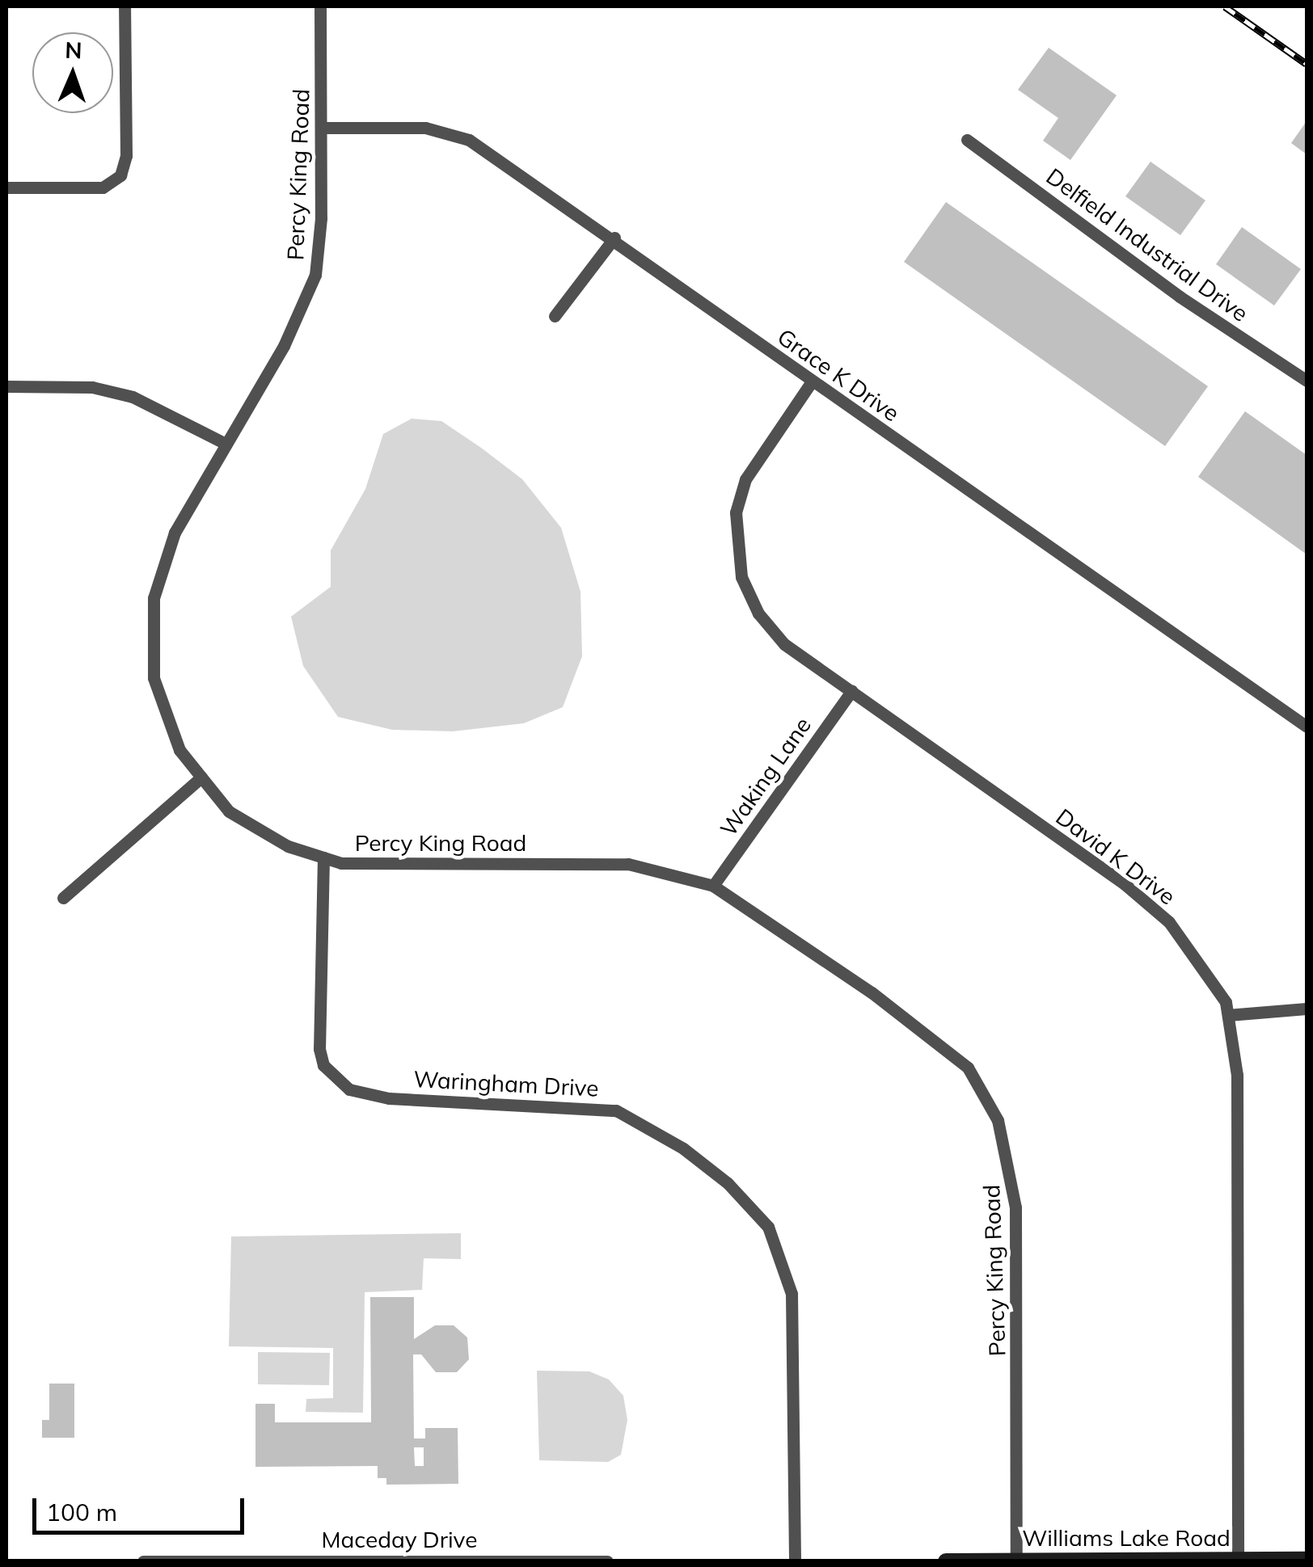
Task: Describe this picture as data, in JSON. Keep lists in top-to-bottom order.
{
  "streets": {
    "main road": ["Williams Lake Road"],
    "street": [
      "Percy King Road",
      "Delfield Industrial Drive",
      "Grace K Drive",
      "Waking Lane",
      "David K Drive",
      "Waringham Drive",
      "Maceday Drive"
    ]
  },
  "crossings": [
    ["Percy King Road", "Grace K Drive"],
    ["Percy King Road", "Waking Lane"],
    ["Percy King Road", "Waringham Drive"],
    ["Percy King Road", "Williams Lake Road"],
    ["Grace K Drive", "David K Drive"],
    ["Waking Lane", "David K Drive"],
    ["David K Drive", "Williams Lake Road"]
  ],
  "scale_bar": "100 m",
  "north": "top"
}
